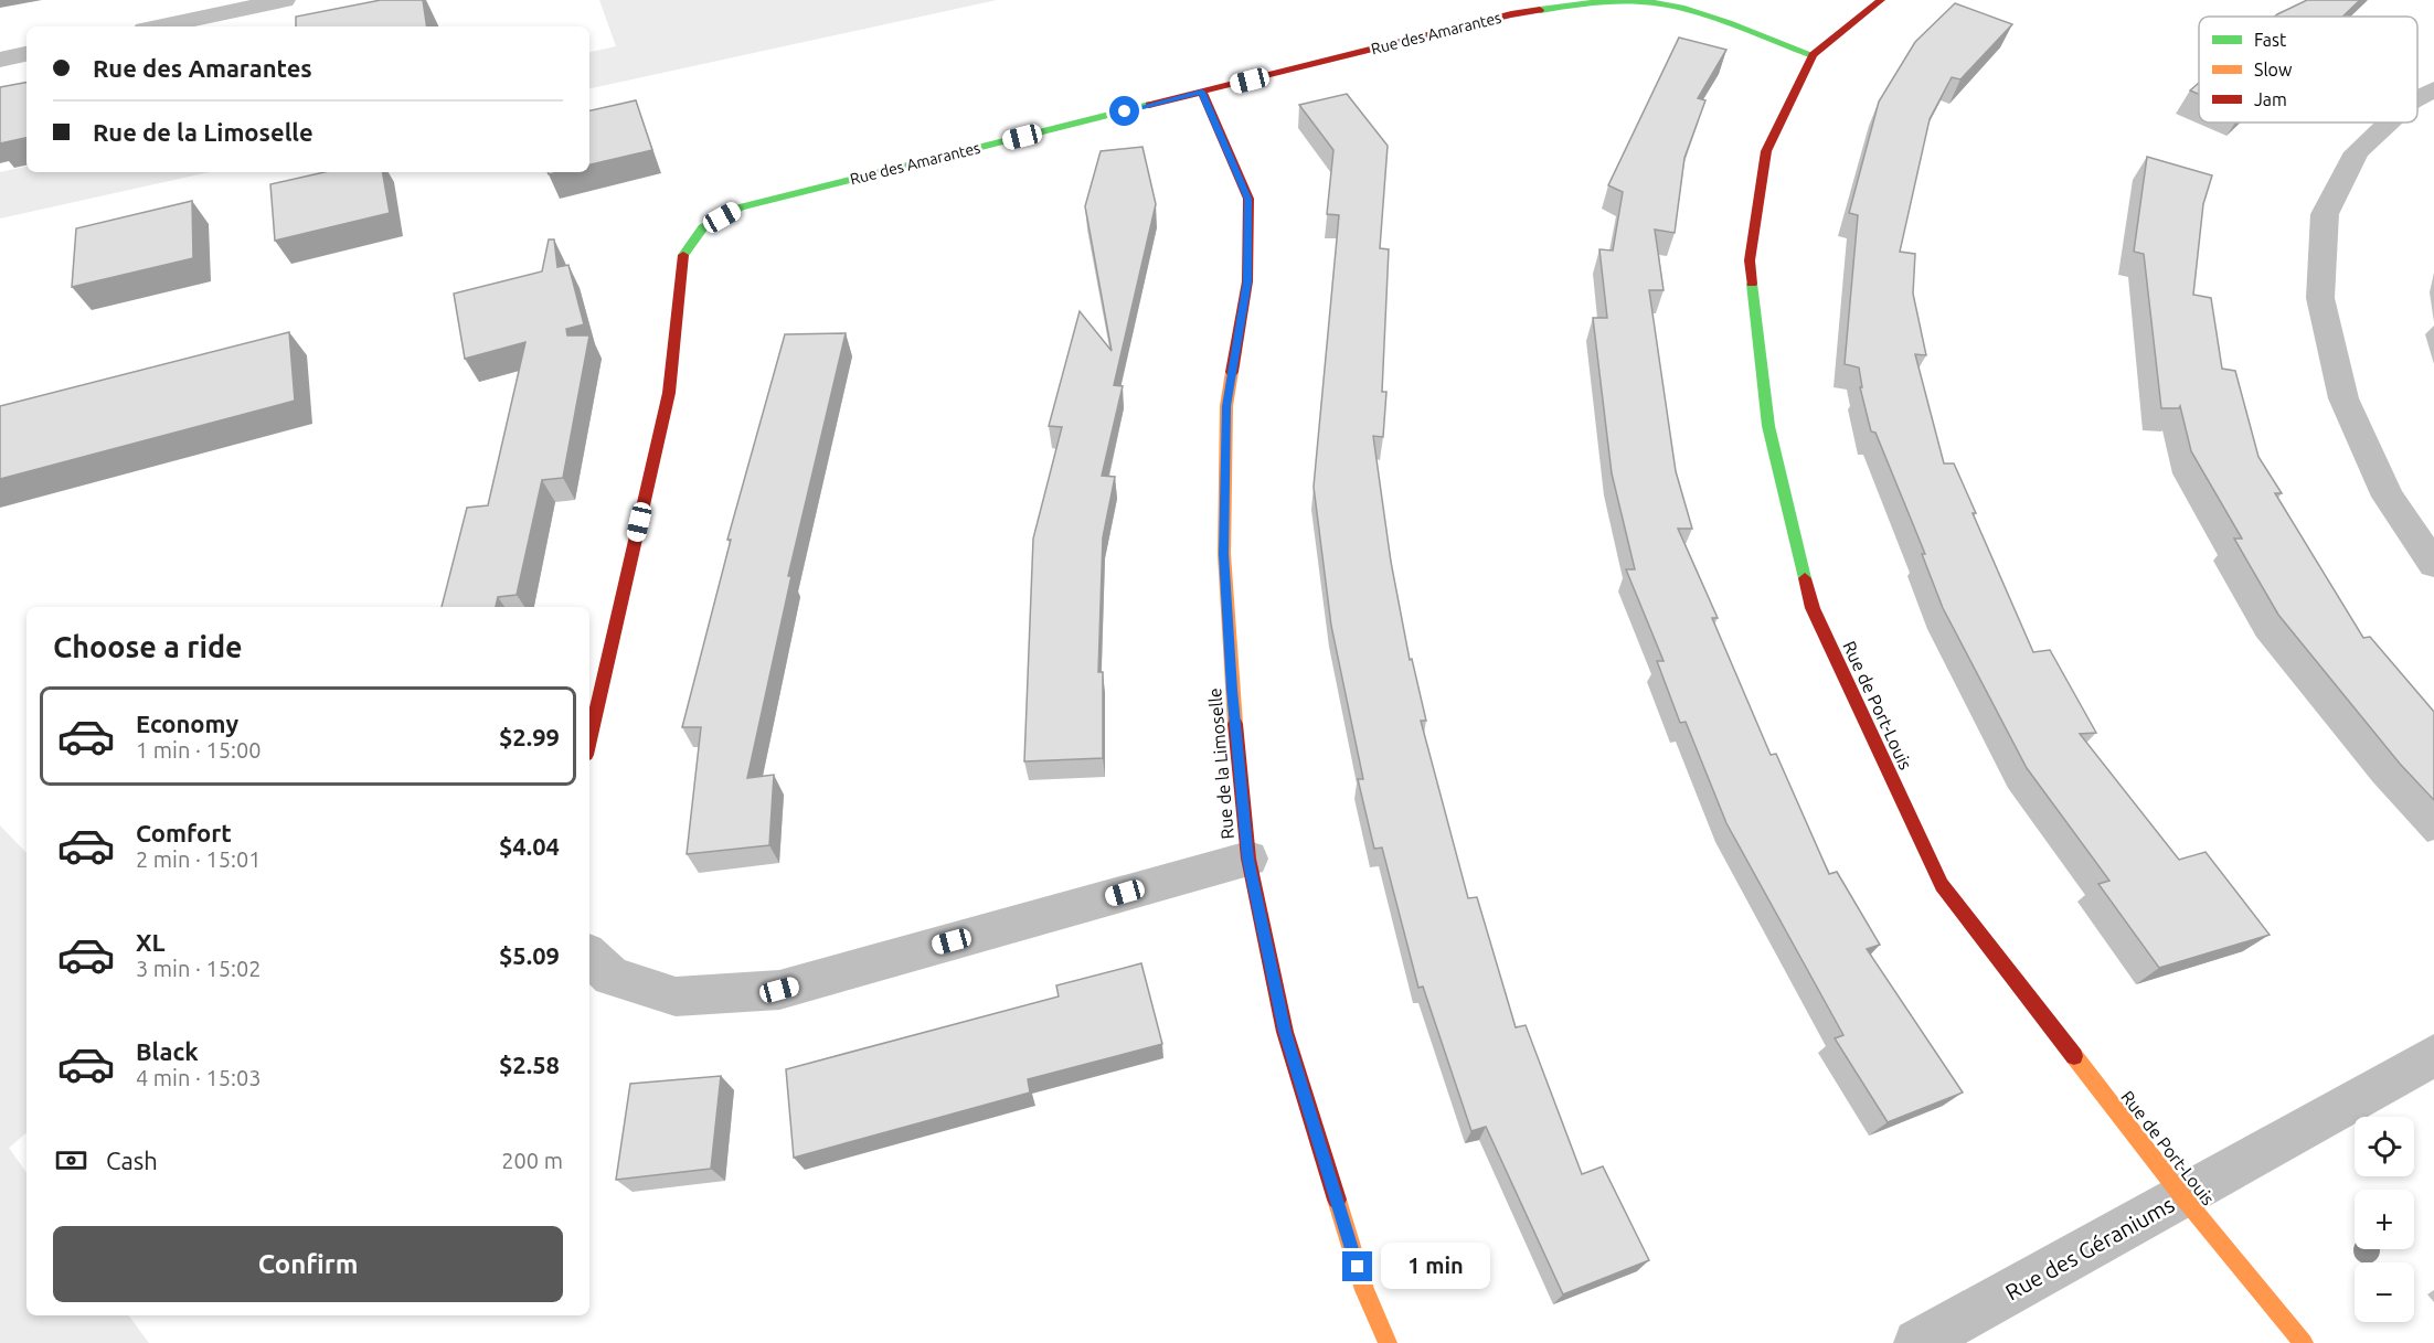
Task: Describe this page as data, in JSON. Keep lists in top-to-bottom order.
{
  "streets": {
    "street": [
      "Rue des Amarantes",
      "Rue de Port-Louis",
      "Rue de la Limoselle",
      "Rue des Géraniums"
    ]
  },
  "crossings": [
    ["Rue des Amarantes", "Rue de Port-Louis"],
    ["Rue des Amarantes", "Rue de la Limoselle"],
    ["Rue de Port-Louis", "Rue des Géraniums"]
  ],
  "legend": ["Fast", "Slow", "Jam"],
  "page": {
    "banner": ["Rue des Amarantes", "Rue de la Limoselle"],
    "heading": "Choose a ride",
    "list": [
      {
        "name": "Economy",
        "note": "1 min · 15:00",
        "value": "$2.99"
      },
      {
        "name": "Comfort",
        "note": "2 min · 15:01",
        "value": "$4.04"
      },
      {
        "name": "XL",
        "note": "3 min · 15:02",
        "value": "$5.09"
      },
      {
        "name": "Black",
        "note": "4 min · 15:03",
        "value": "$2.58"
      }
    ],
    "map_buttons": ["+", "−"],
    "pay": ["Cash", "200 m"],
    "buttons": "Confirm",
    "bubble": "1 min"
  }
}
